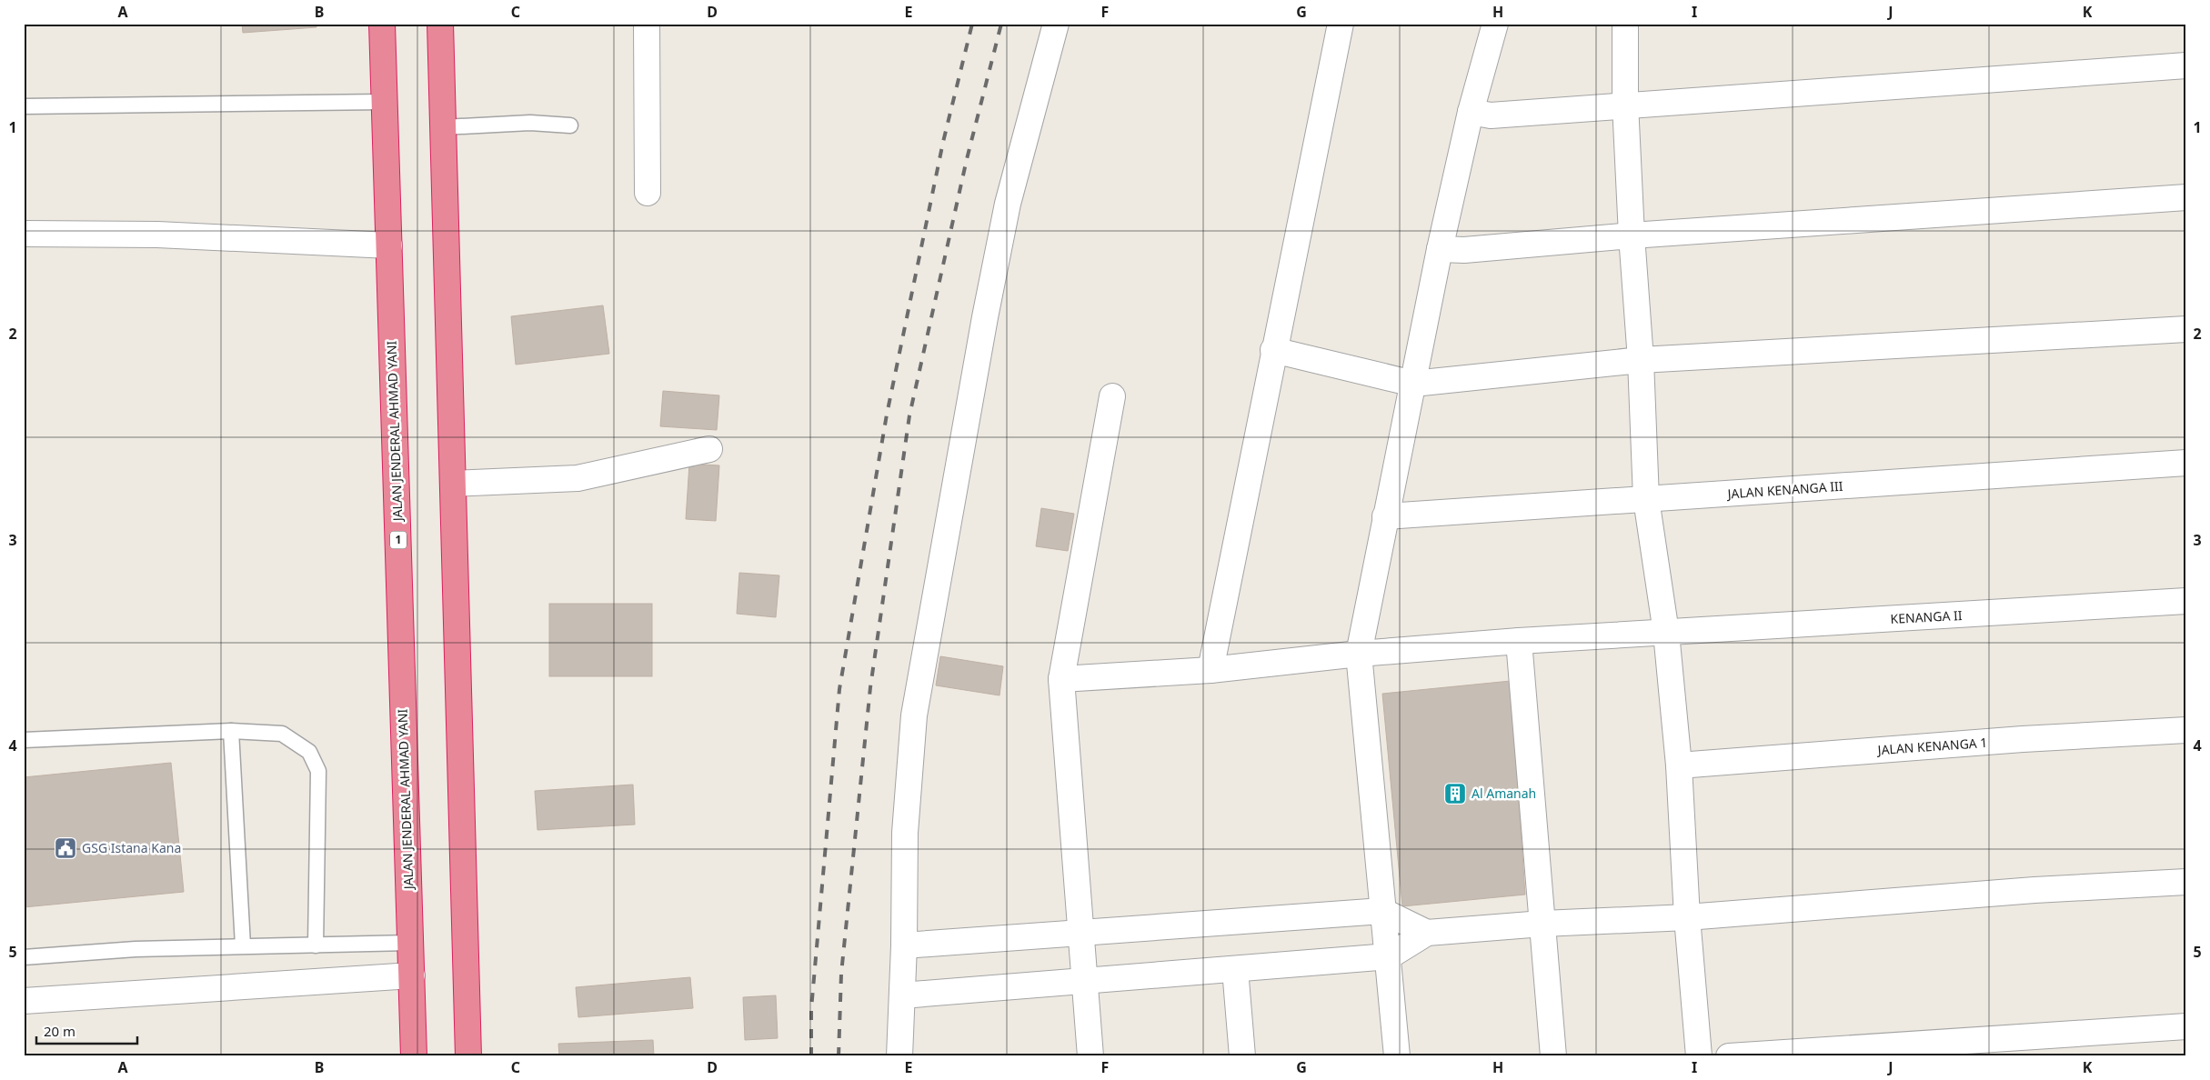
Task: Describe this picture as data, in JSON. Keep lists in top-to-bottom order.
{
  "streets": {
    "highway": ["JALAN JENDERAL AHMAD YANI", "1"],
    "street": ["JALAN KENANGA III", "KENANGA II", "JALAN KENANGA 1"]
  },
  "places": {
    "building": ["Al Amanah"],
    "public building": ["GSG Istana Kana"]
  },
  "scale_bar": "20 m",
  "grid": {
    "columns": [
      "A",
      "B",
      "C",
      "D",
      "E",
      "F",
      "G",
      "H",
      "I",
      "J",
      "K"
    ],
    "rows": [
      "1",
      "2",
      "3",
      "4",
      "5"
    ]
  }
}
